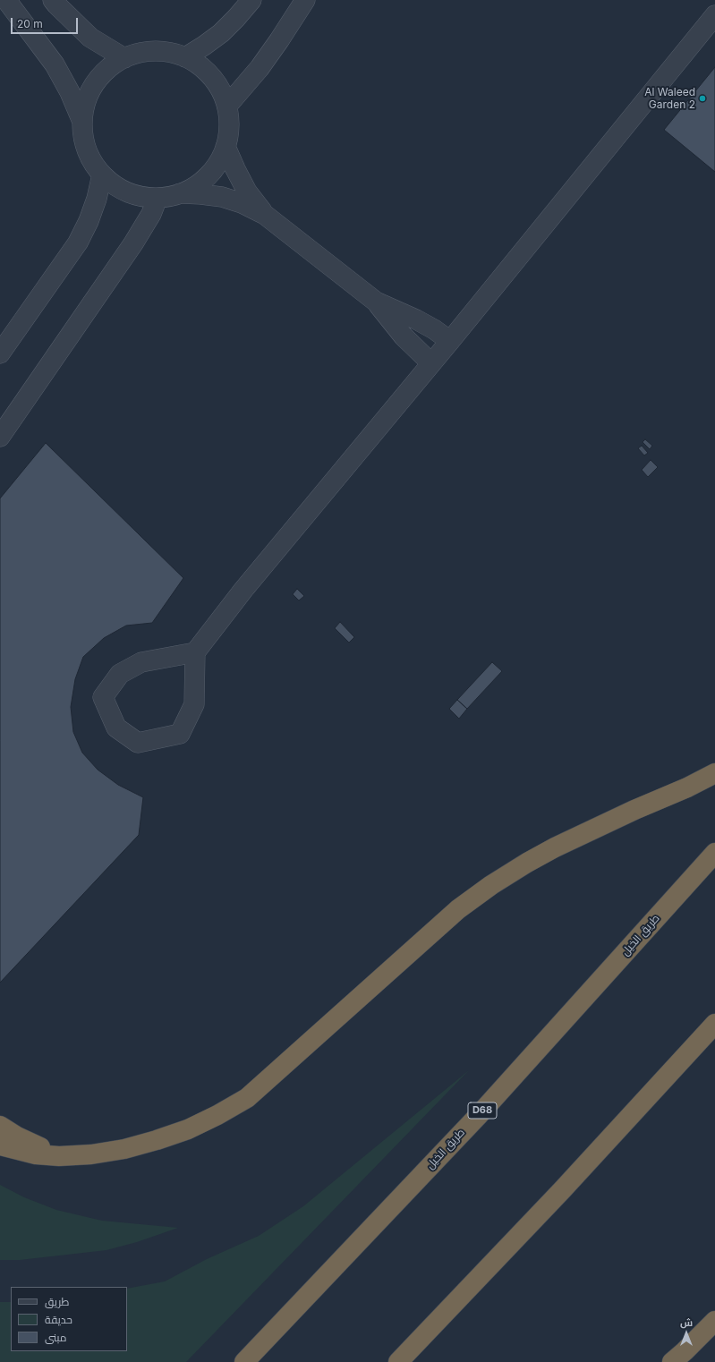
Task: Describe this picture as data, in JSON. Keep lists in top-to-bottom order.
{
  "streets": {
    "highway": ["طريق الخيل", "D68"]
  },
  "places": ["Al Waleed Garden 2"],
  "legend": ["طريق", "حديقة", "مبنى"],
  "scale_bar": "20 m",
  "north": "top"
}
